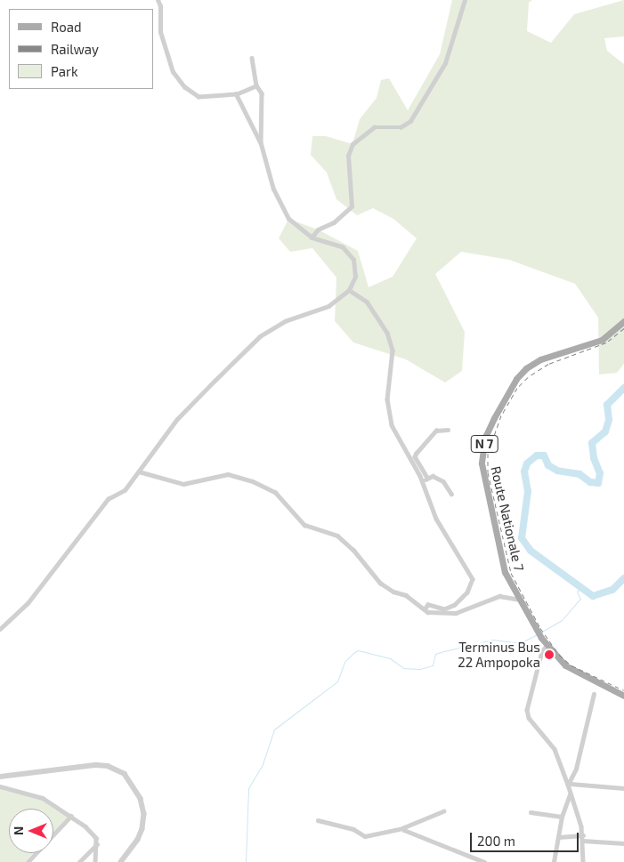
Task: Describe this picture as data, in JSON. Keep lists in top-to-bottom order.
{
  "streets": {
    "main road": ["N 7", "Route Nationale 7"]
  },
  "crossings": [
    ["N 7", "Route Nationale 7"]
  ],
  "places": ["Terminus Bus 22 Ampopoka"],
  "legend": ["Road", "Railway", "Park"],
  "scale_bar": "200 m",
  "north": "left"
}
